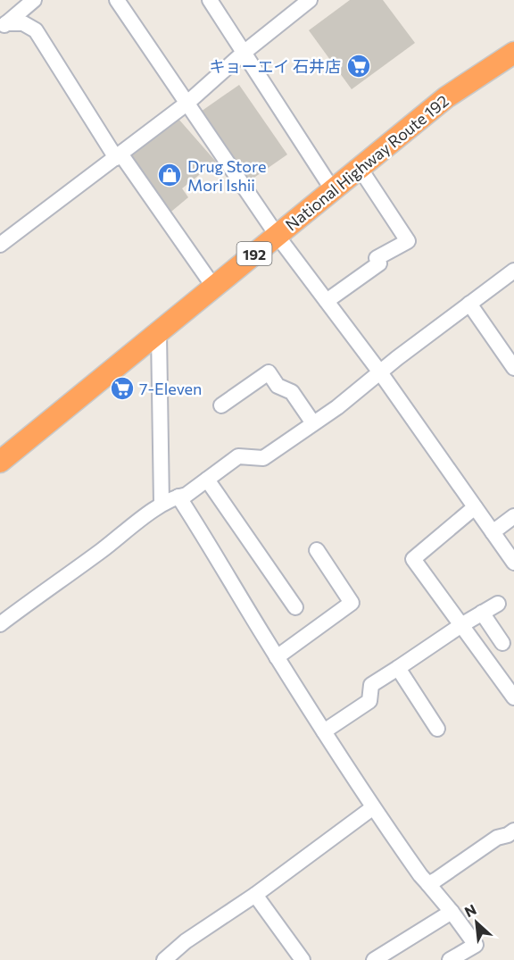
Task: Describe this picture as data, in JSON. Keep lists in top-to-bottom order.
{
  "streets": {
    "highway": ["National Highway Route 192", "192"]
  },
  "places": {
    "supermarket": ["キョーエイ 石井店", "7-Eleven"],
    "shop": ["Drug Store Mori Ishii"]
  },
  "north": "top left"
}
